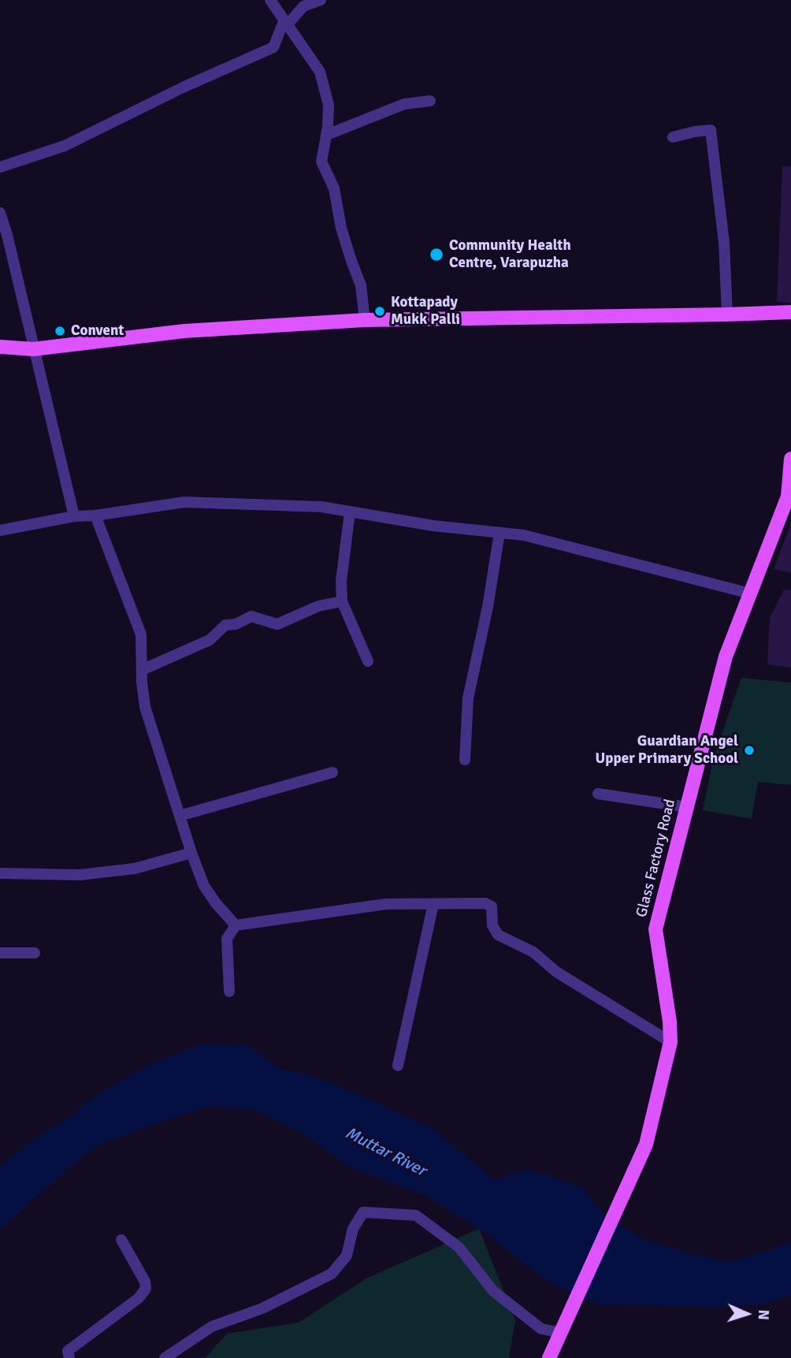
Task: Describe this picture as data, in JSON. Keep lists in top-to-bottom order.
{
  "streets": {
    "main road": ["Glass Factory Road"]
  },
  "water": ["Muttar River"],
  "places": [
    "Community Health Centre, Varapuzha",
    "Kottapady Mukk Palli",
    "Convent",
    "Guardian Angel Upper Primary School"
  ],
  "north": "right"
}
